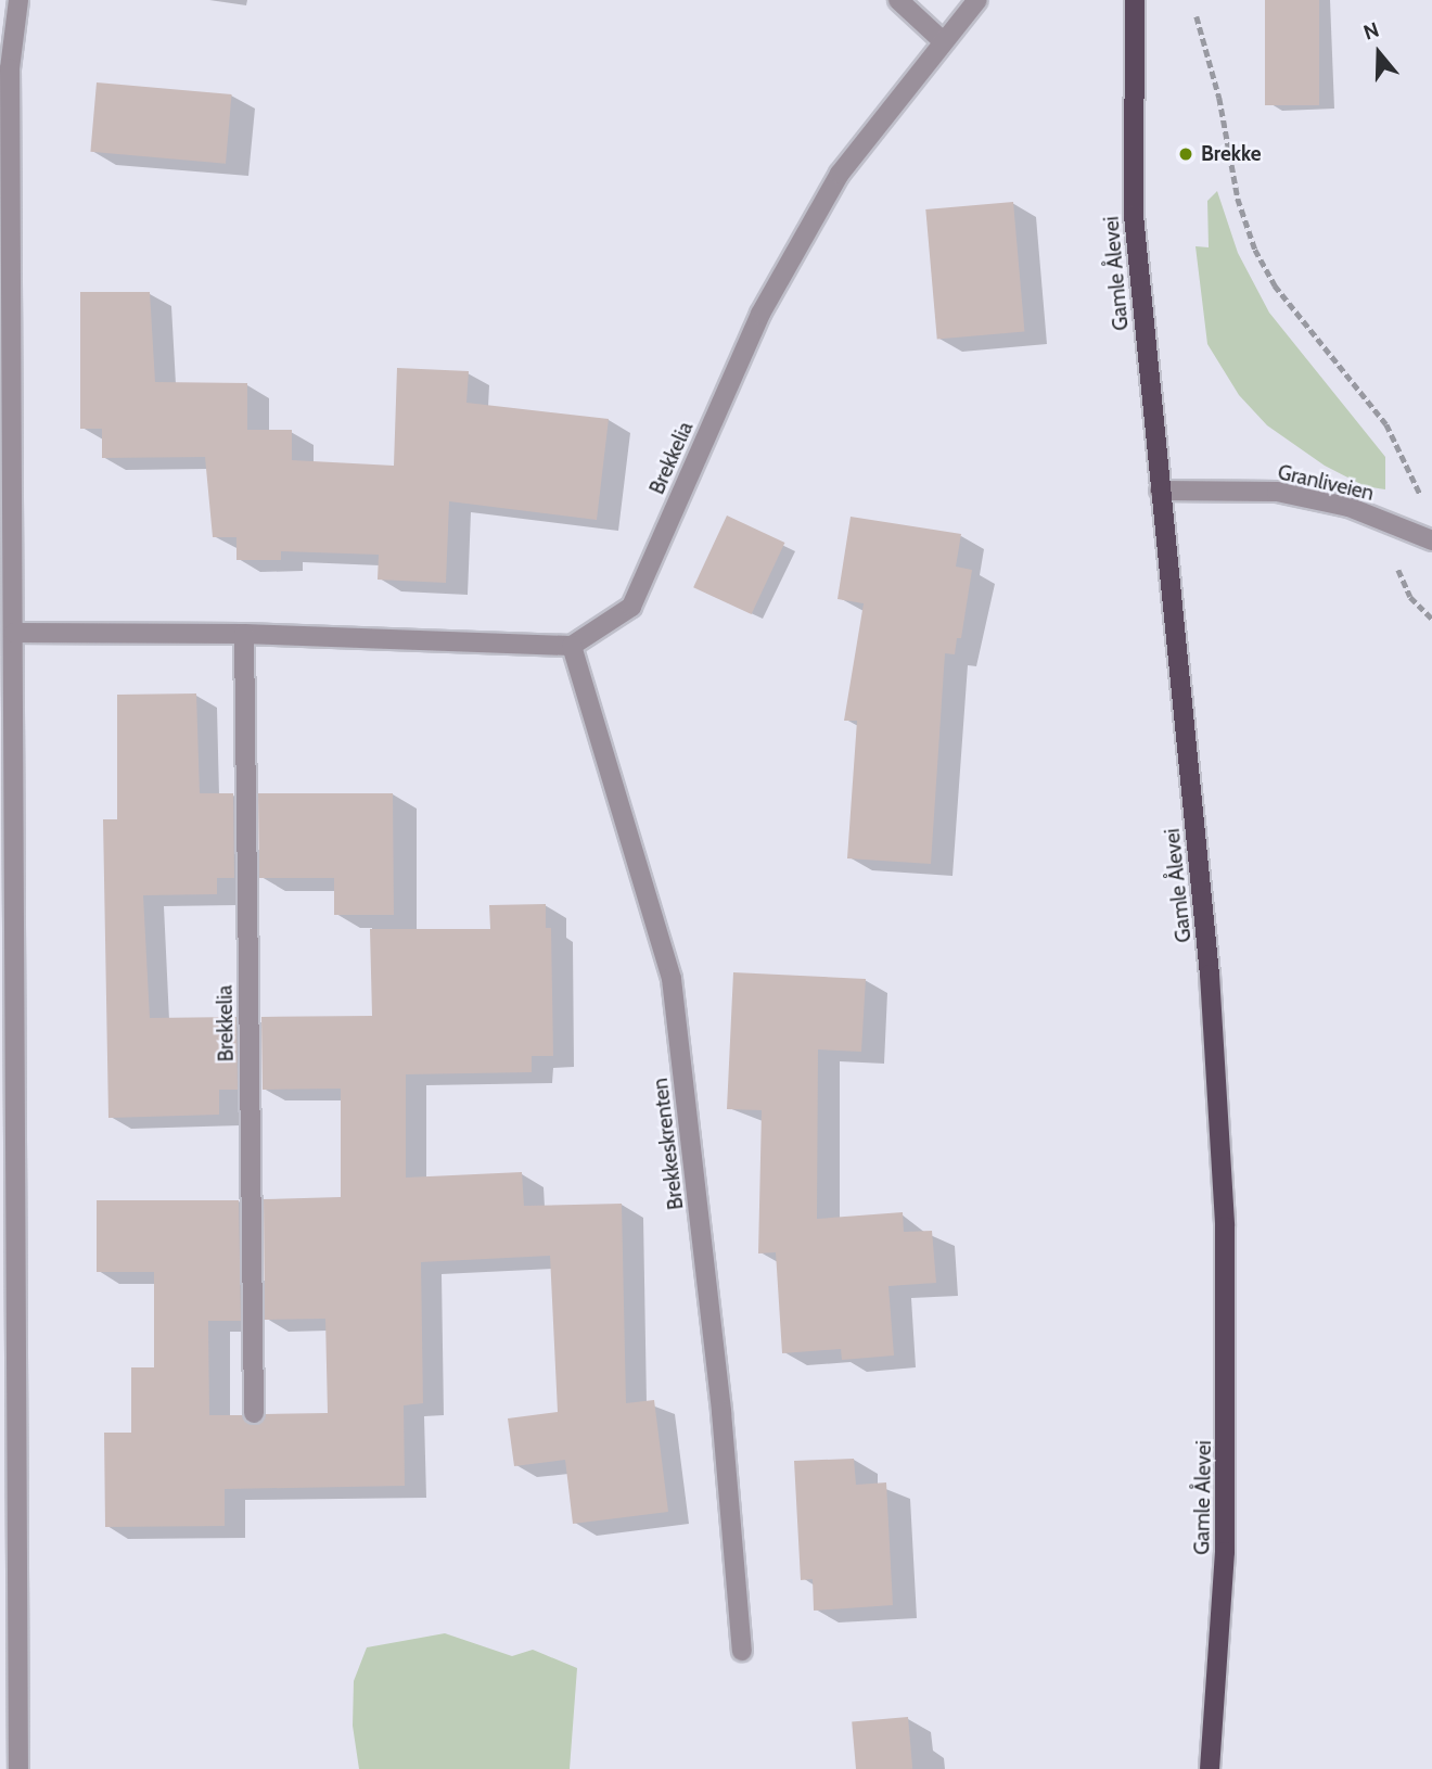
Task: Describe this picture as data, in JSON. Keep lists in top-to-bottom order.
{
  "streets": {
    "main road": ["Gamle Ålevei"],
    "street": ["Brekkelia", "Granliveien", "Brekkeskrenten"]
  },
  "crossings": [
    ["Gamle Ålevei", "Granliveien"],
    ["Brekkelia", "Brekkeskrenten"]
  ],
  "places": ["Brekke"],
  "north": "top"
}
